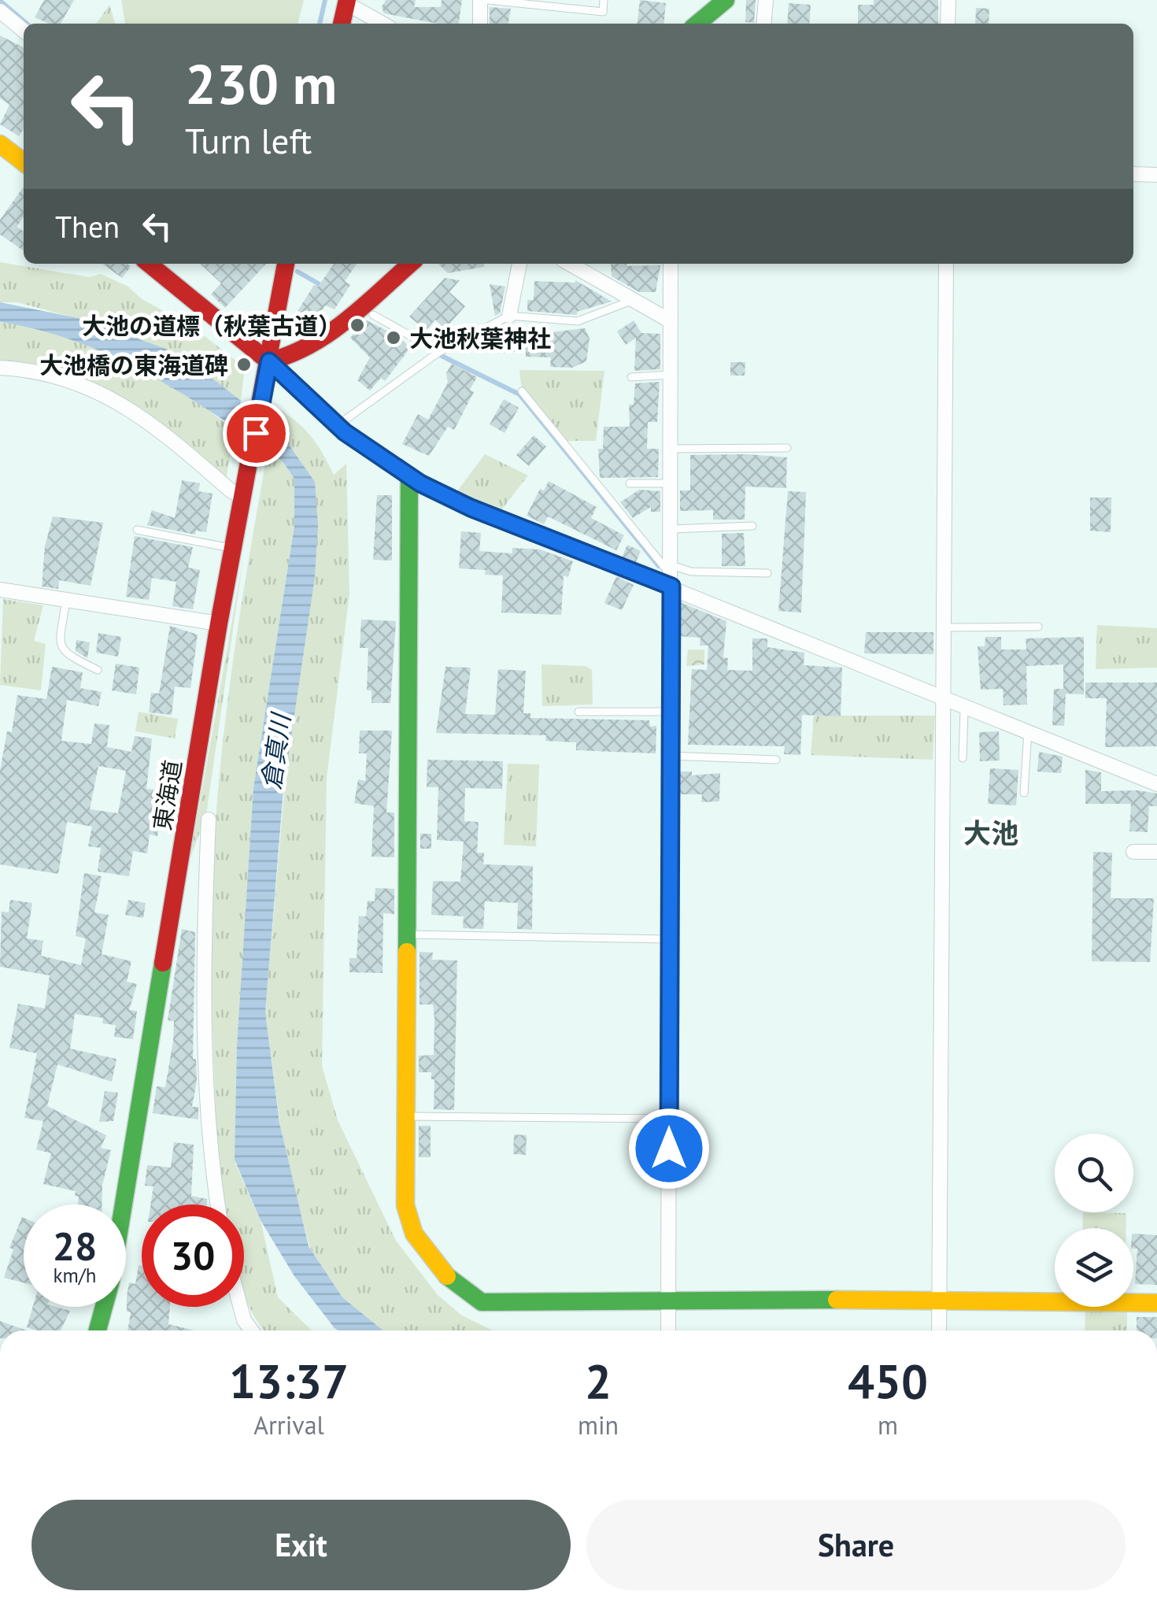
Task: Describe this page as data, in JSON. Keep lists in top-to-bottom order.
{
  "streets": {
    "street": ["東海道"]
  },
  "districts": ["大池"],
  "water": ["倉真川"],
  "places": ["大池の道標（秋葉古道）", "大池秋葉神社", "大池橋の東海道碑"],
  "page": {
    "turn": ["230 m", "Turn left"],
    "then": "Then",
    "speed": "28 km/h",
    "limit": "30",
    "eta": [
      "13:37",
      "Arrival",
      "2",
      "min",
      "450",
      "m"
    ],
    "buttons": ["Exit", "Share"]
  }
}
